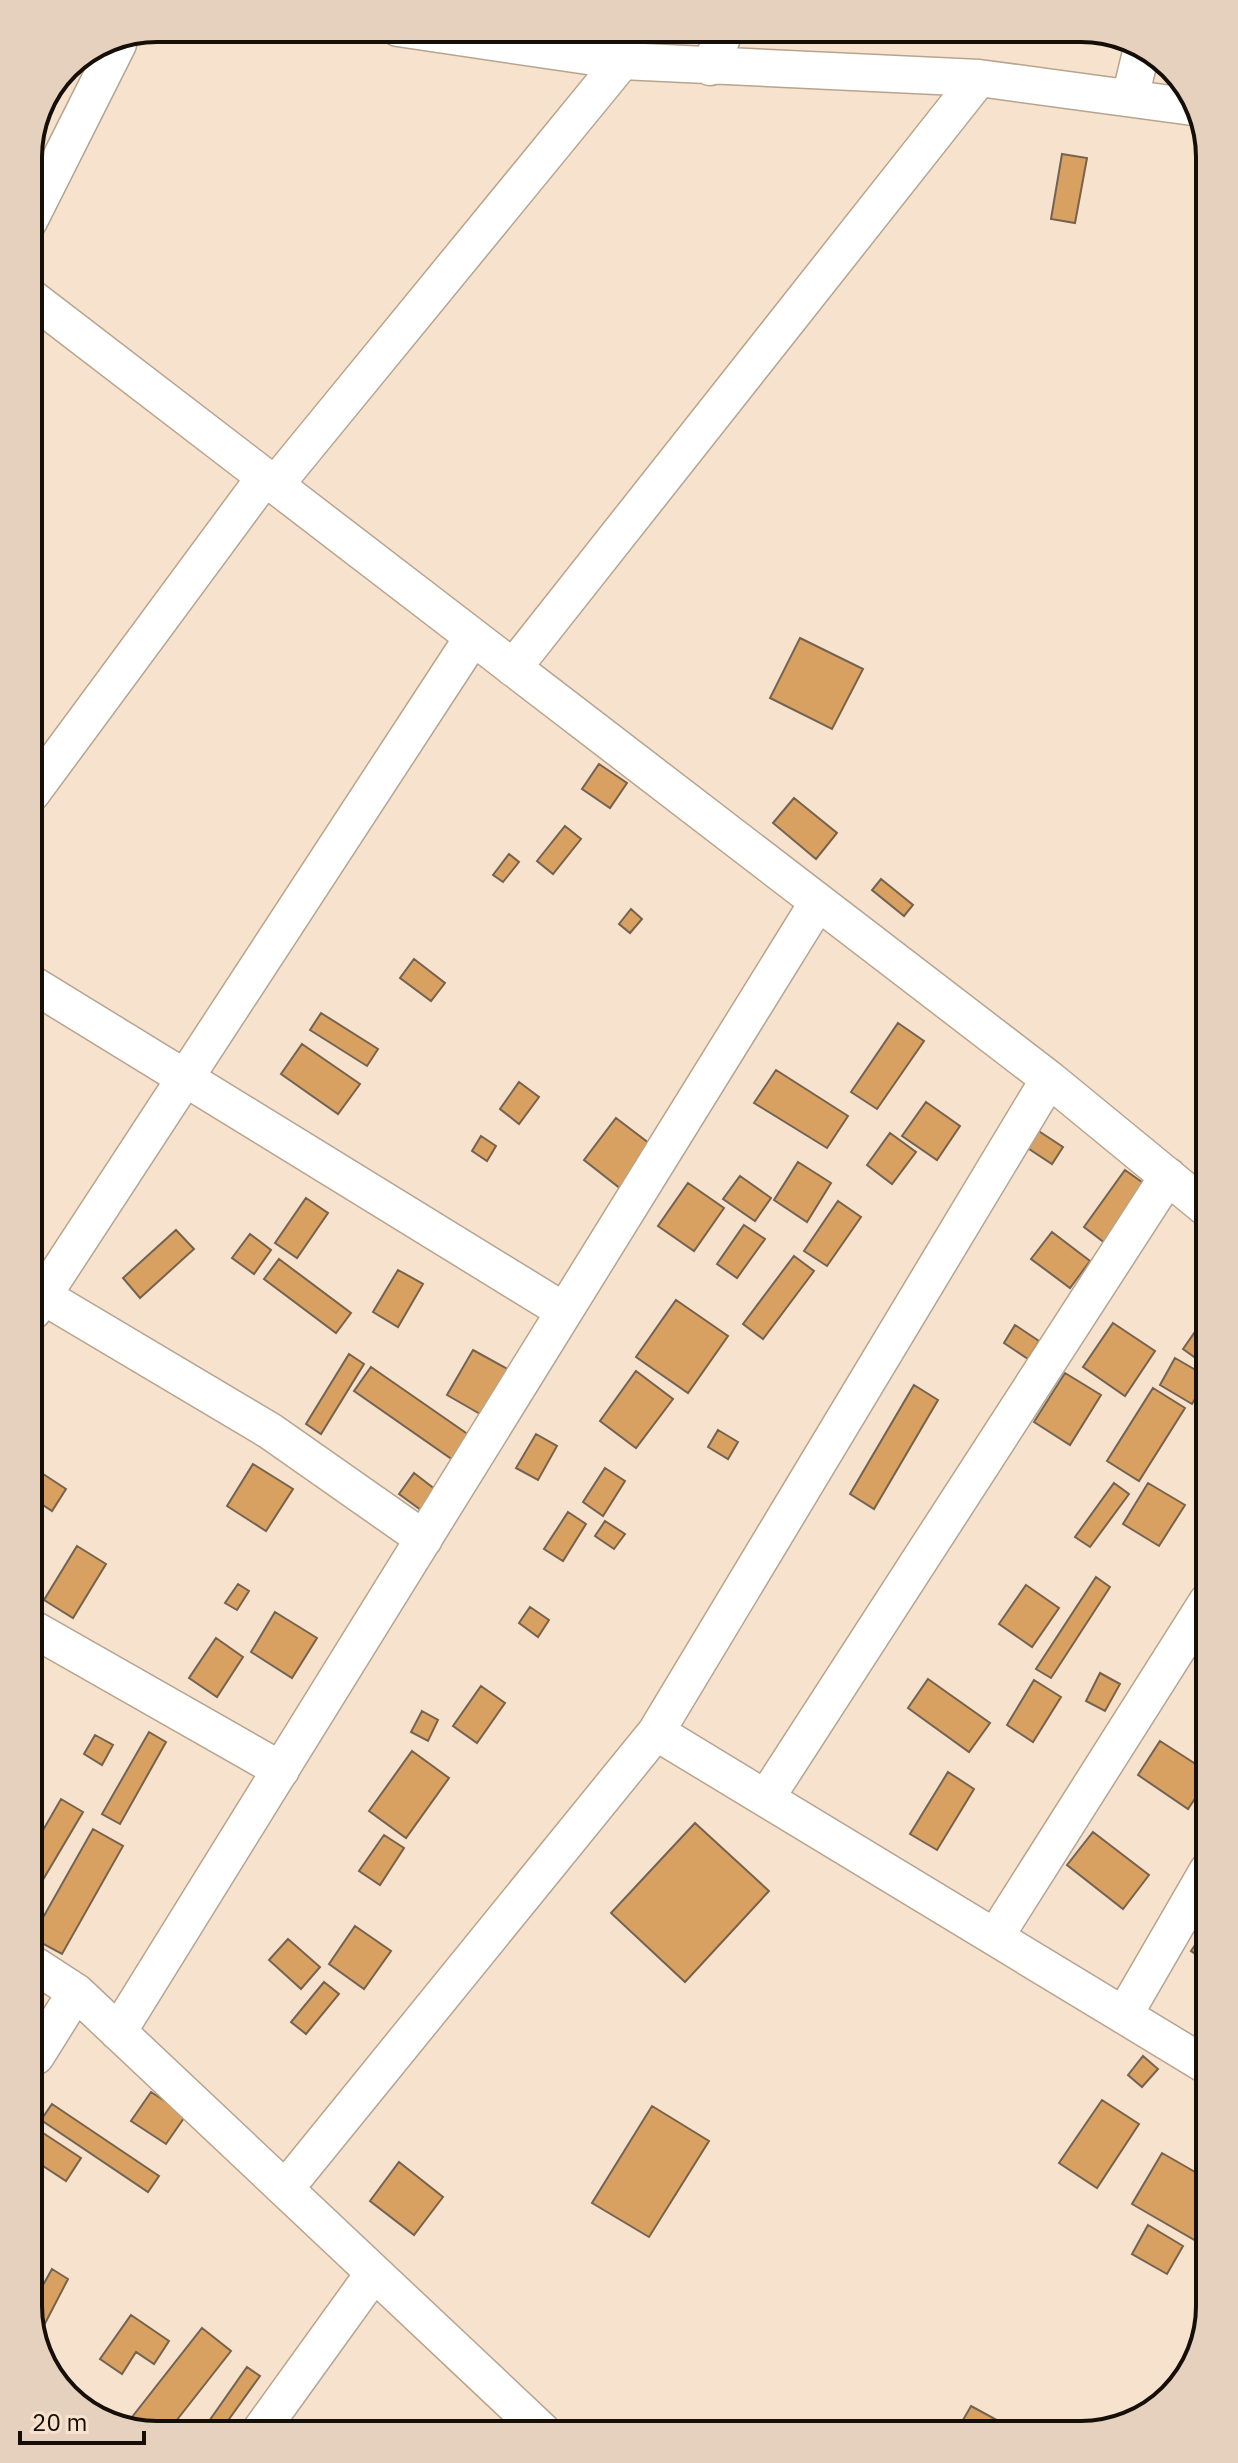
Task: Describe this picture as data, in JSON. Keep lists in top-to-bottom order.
{
  "scale_bar": "20 m"
}
